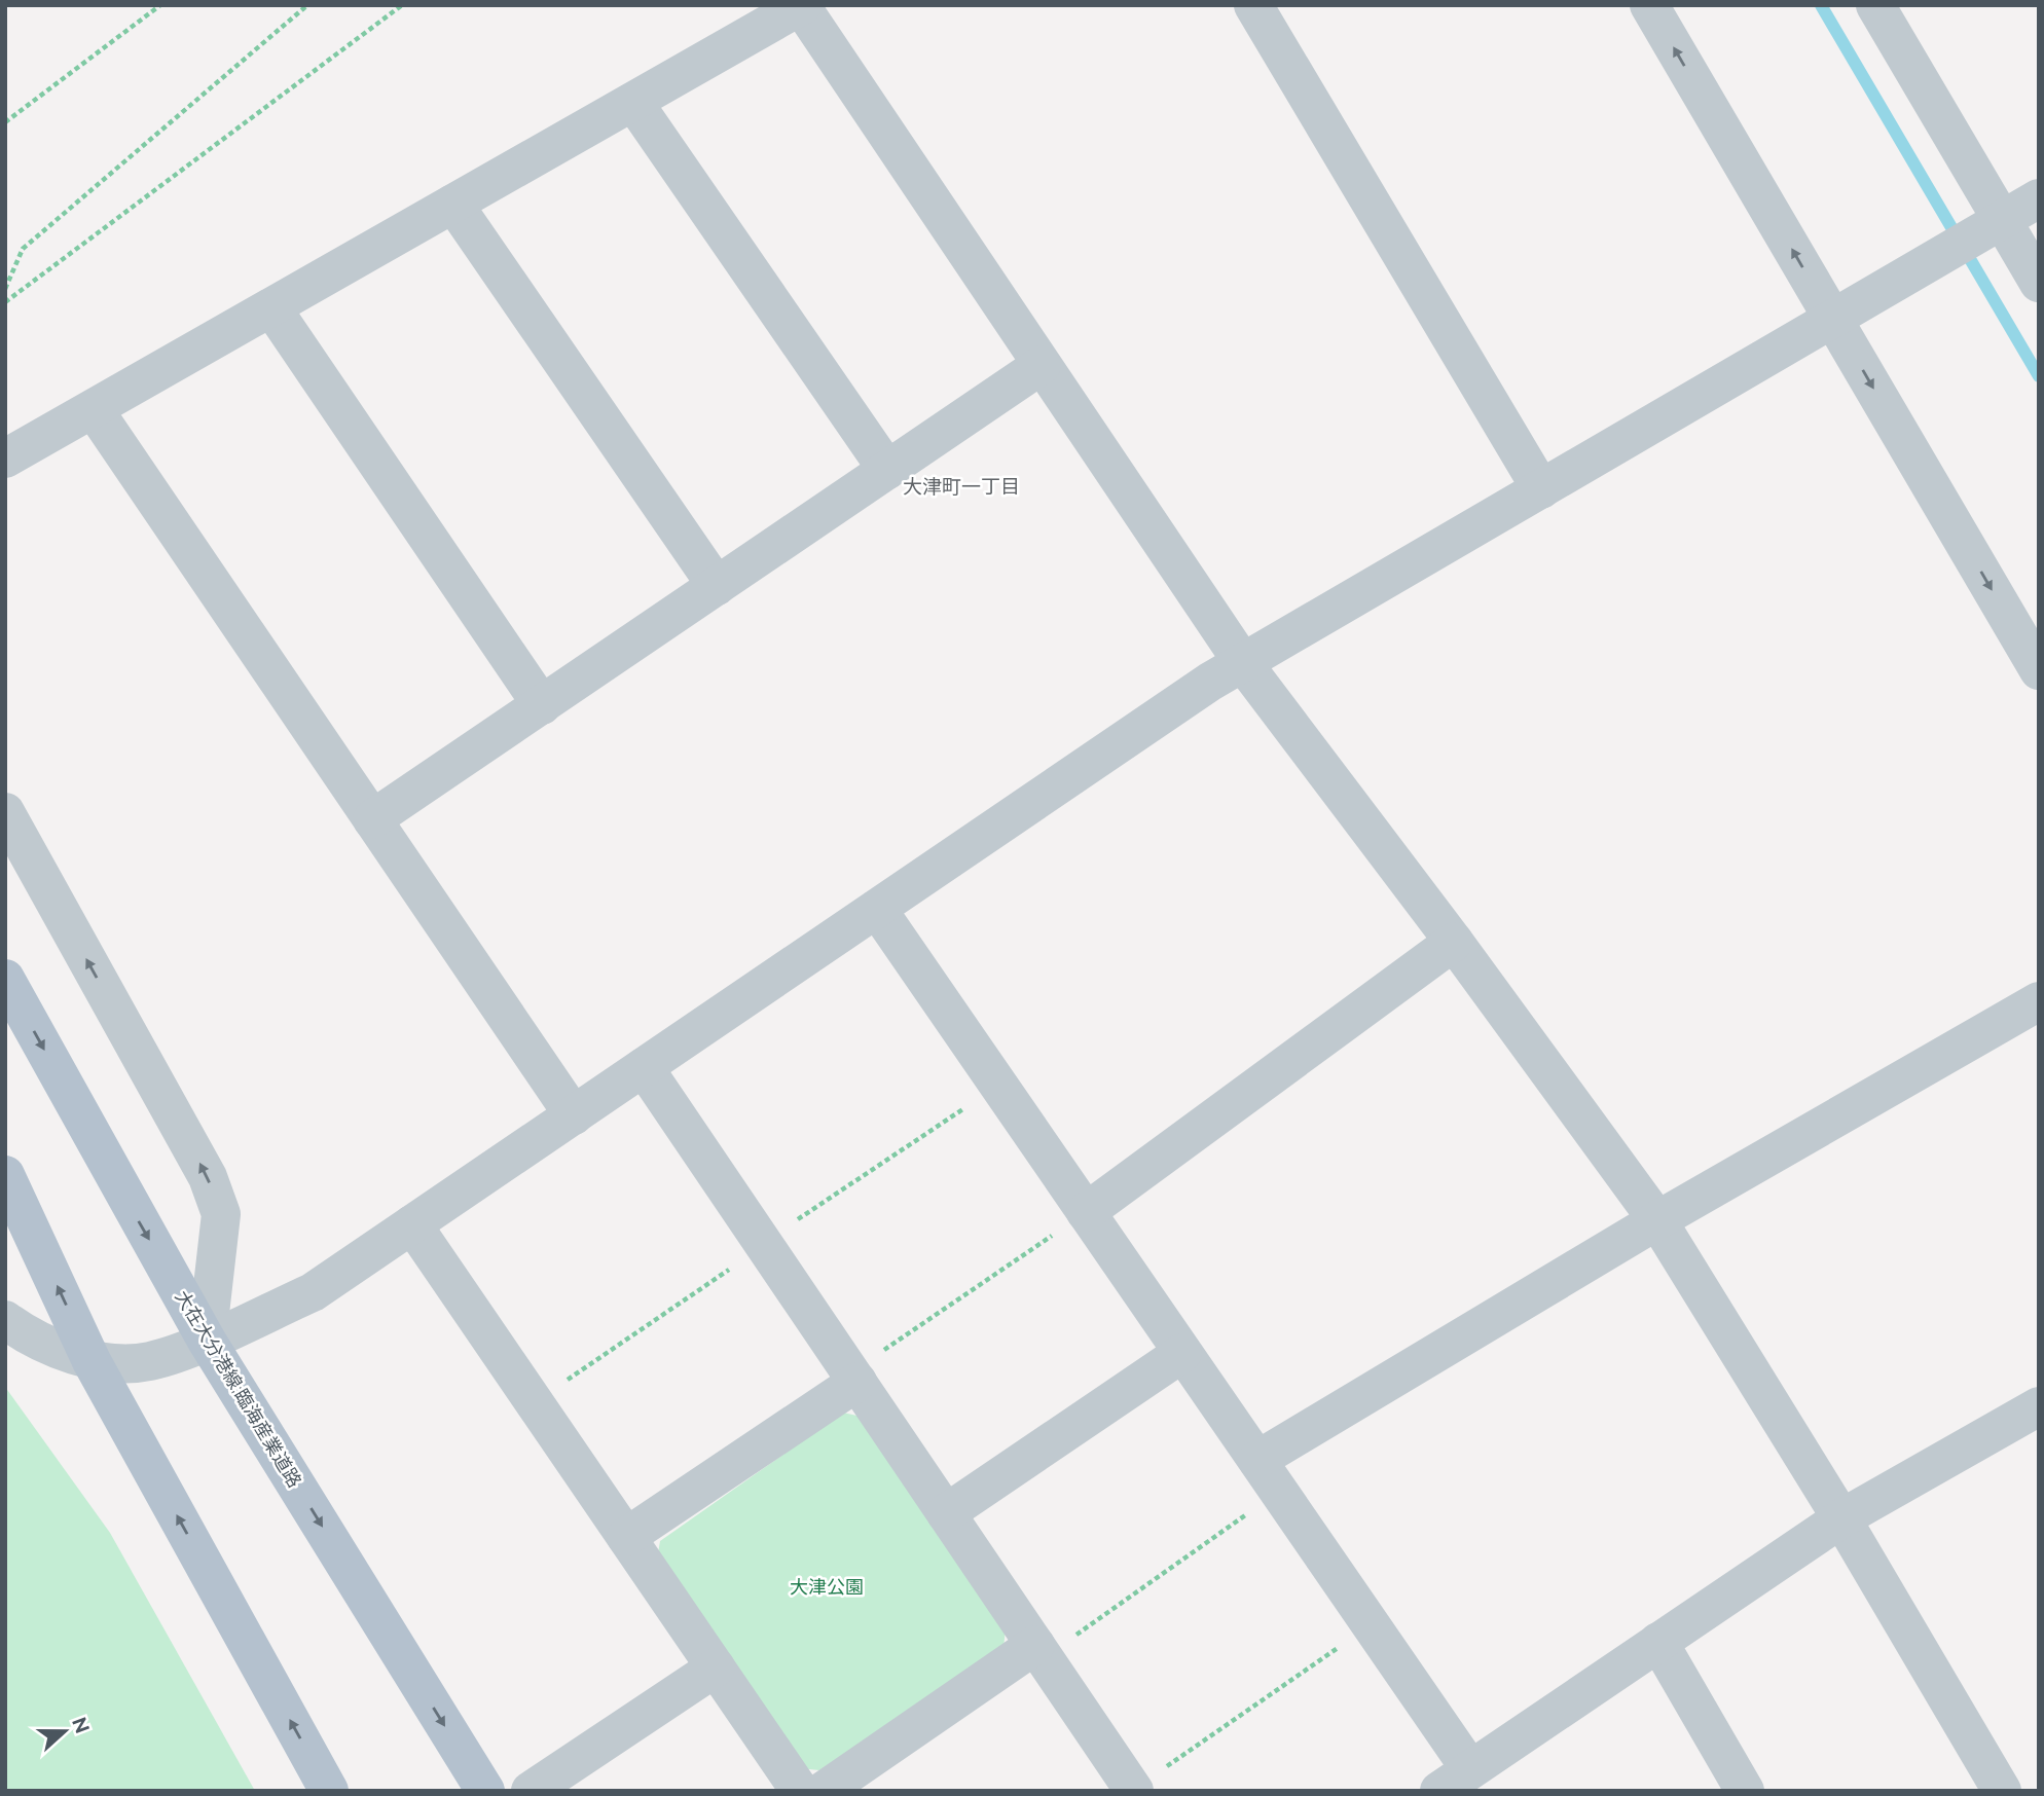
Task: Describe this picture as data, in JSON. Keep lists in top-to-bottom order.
{
  "streets": {
    "main road": ["大在大分港線;臨海産業道路"]
  },
  "districts": ["大津町一丁目"],
  "parks": ["大津公園"],
  "north": "right"
}
